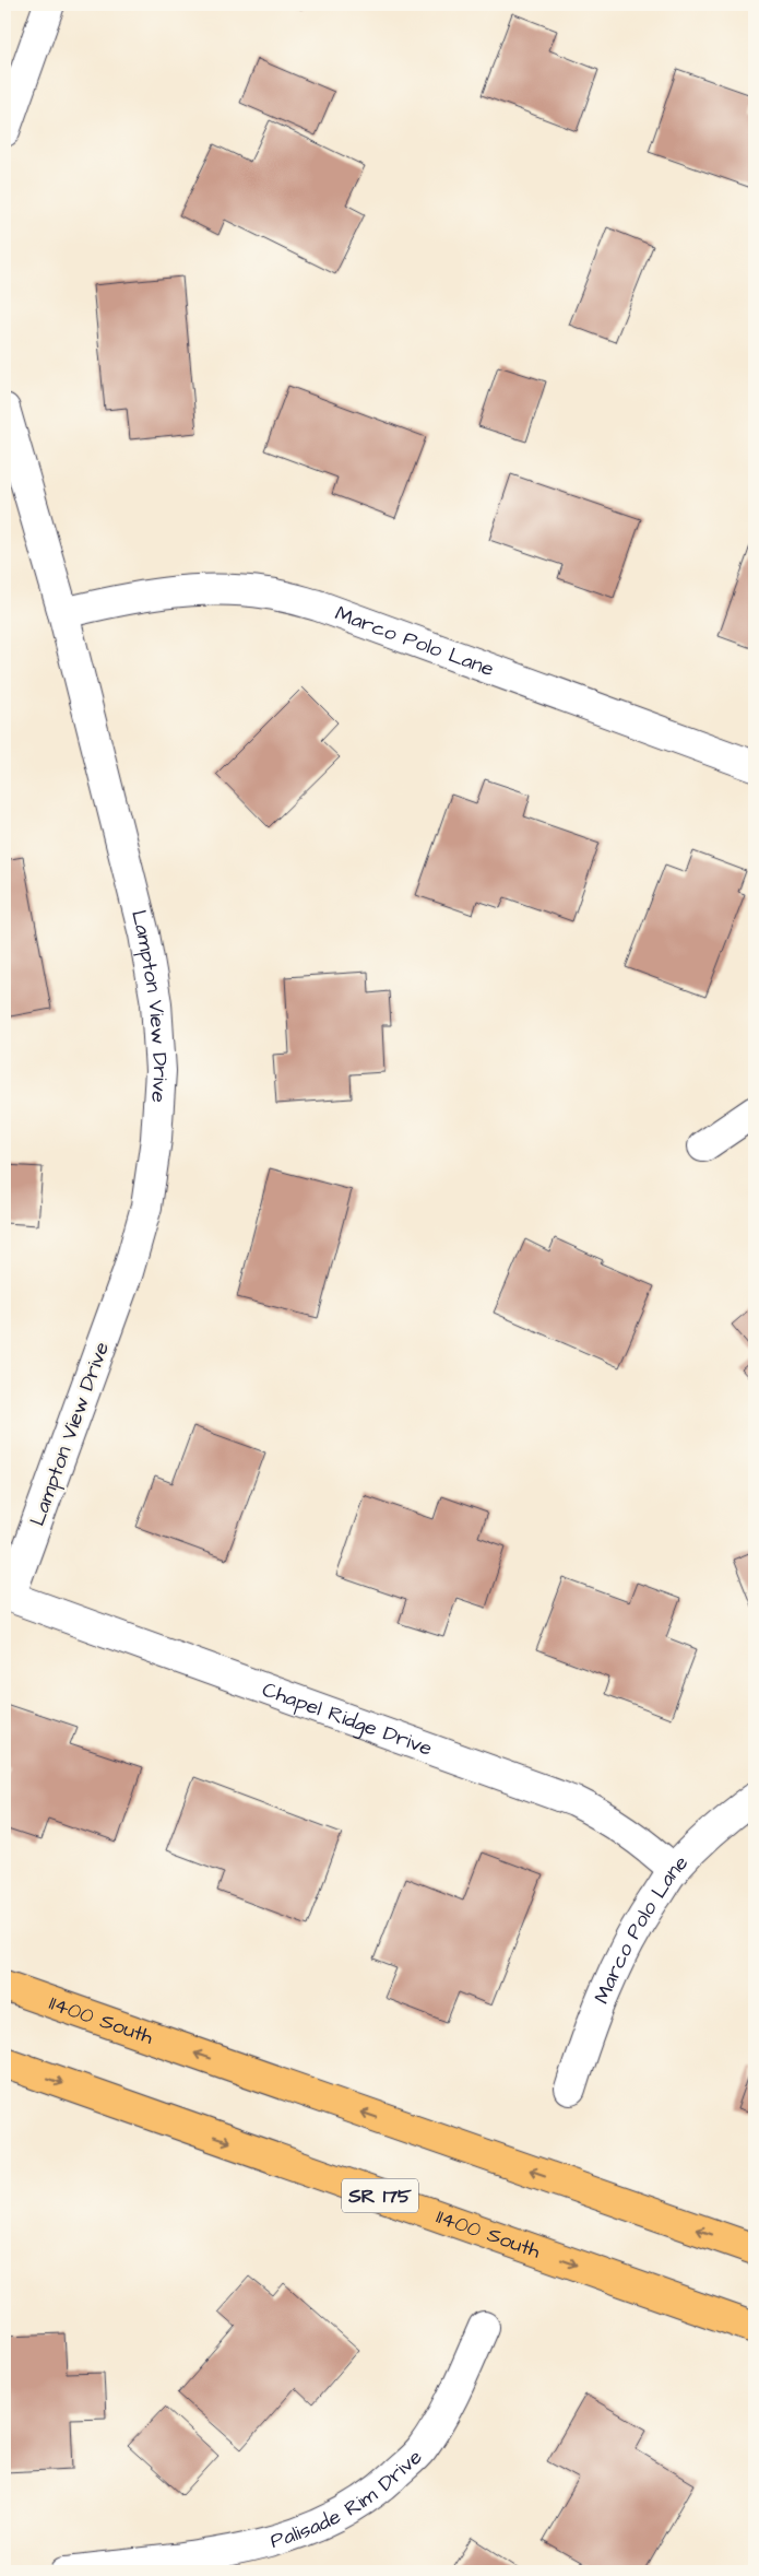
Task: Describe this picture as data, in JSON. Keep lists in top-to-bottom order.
{
  "streets": {
    "main road": ["11400 South", "SR 175"],
    "street": [
      "Marco Polo Lane",
      "Lampton View Drive",
      "Chapel Ridge Drive",
      "Palisade Rim Drive"
    ]
  },
  "crossings": [
    ["Marco Polo Lane", "Lampton View Drive"],
    ["Marco Polo Lane", "Chapel Ridge Drive"],
    ["Lampton View Drive", "Chapel Ridge Drive"]
  ]
}
